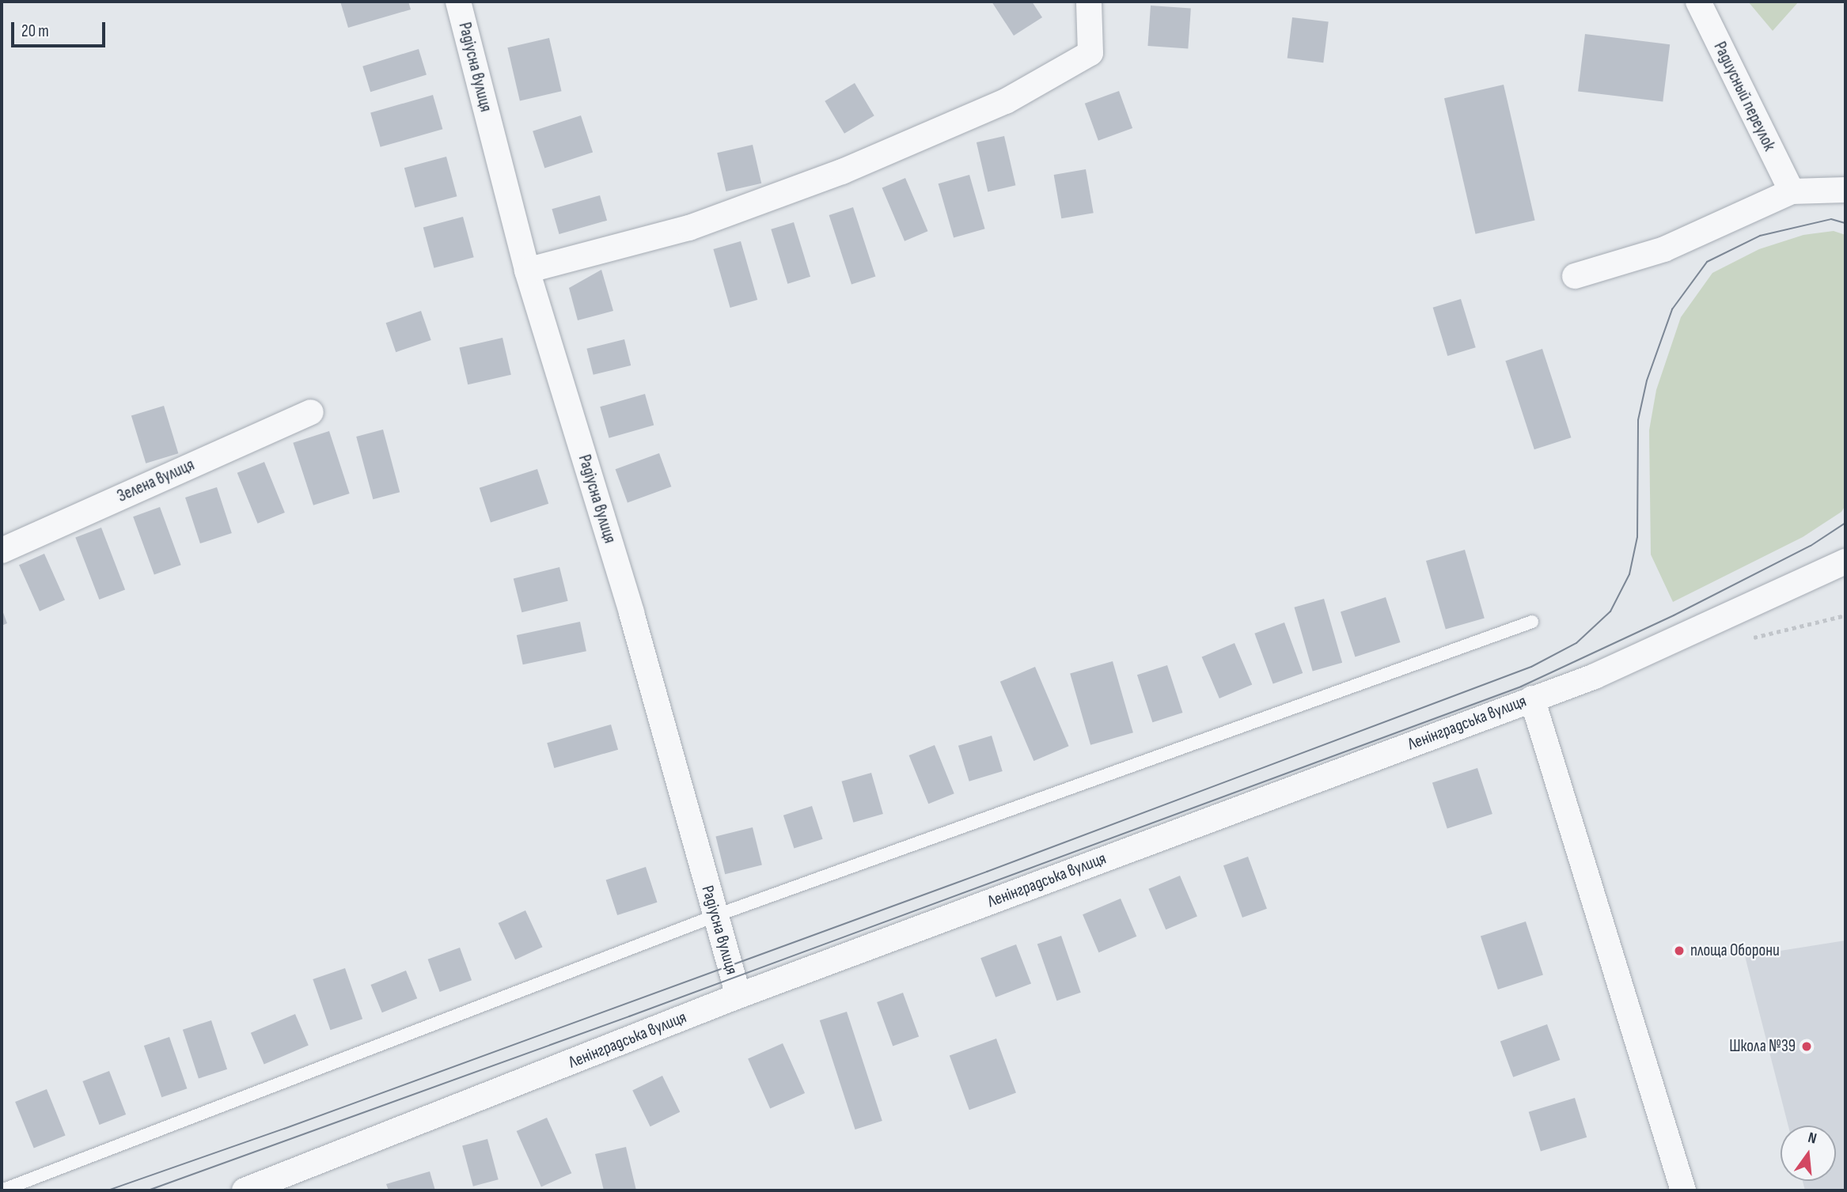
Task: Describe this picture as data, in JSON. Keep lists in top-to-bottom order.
{
  "streets": {
    "street": [
      "Радіусна вулиця",
      "Радиусный переулок",
      "Зелена вулиця",
      "Ленінградська вулиця"
    ]
  },
  "crossings": [
    ["Радіусна вулиця", "Ленінградська вулиця"]
  ],
  "places": ["площа Оборони", "Школа №39"],
  "scale_bar": "20 m",
  "north": "top"
}
